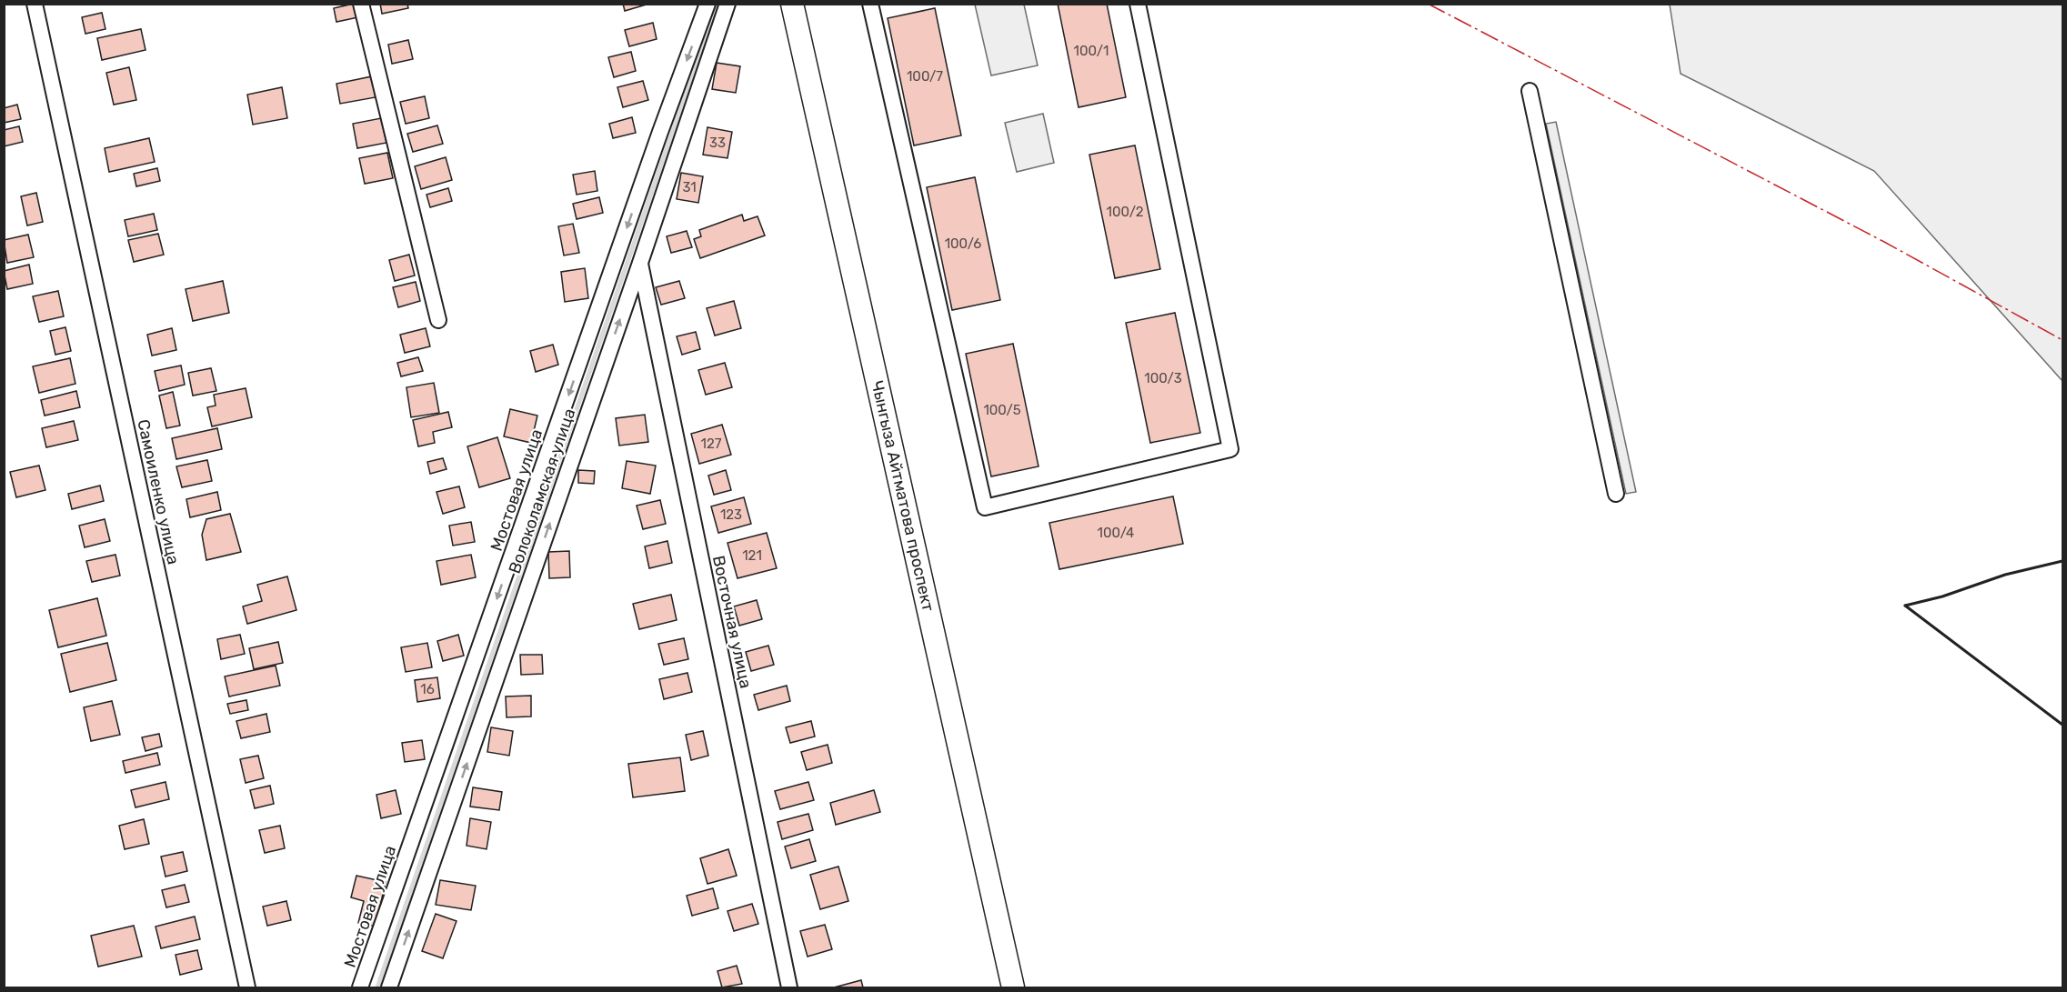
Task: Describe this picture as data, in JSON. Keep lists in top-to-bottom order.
{
  "streets": {
    "main road": ["Чынгыза Айтматова проспект"],
    "street": [
      "Мостовая улица",
      "Волоколамская улица",
      "Самоиленко улица",
      "Восточная улица"
    ]
  },
  "crossings": [
    ["Волоколамская улица", "Восточная улица"]
  ],
  "one_way": ["Мостовая улица", "Волоколамская улица"],
  "house_numbers": [
    "100/1",
    "100/7",
    "33",
    "31",
    "100/2",
    "100/6",
    "100/3",
    "100/5",
    "127",
    "123",
    "100/4",
    "121",
    "16"
  ]
}
